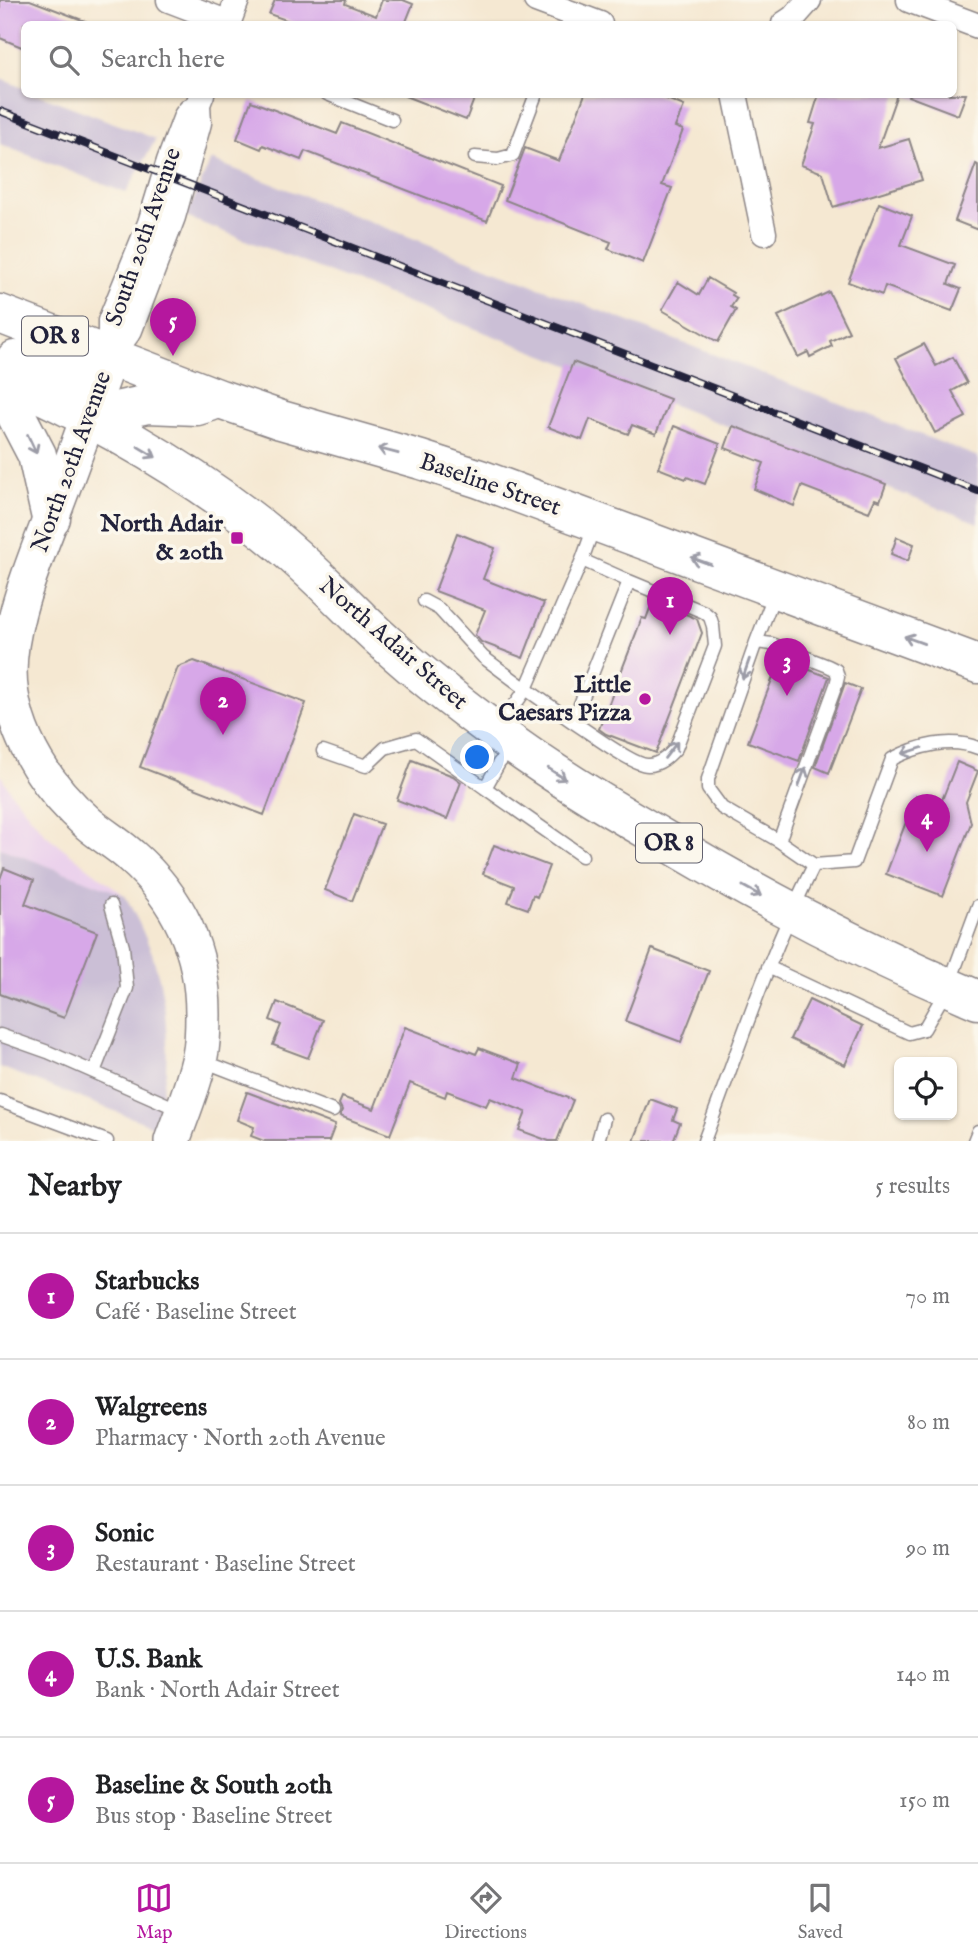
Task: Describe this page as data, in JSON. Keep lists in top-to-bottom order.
{
  "streets": {
    "highway": ["OR 8", "Baseline Street", "North Adair Street"],
    "main road": ["North 20th Avenue"],
    "street": ["South 20th Avenue"]
  },
  "crossings": [
    ["South 20th Avenue", "North 20th Avenue"],
    ["South 20th Avenue", "Baseline Street"],
    ["North 20th Avenue", "Baseline Street"],
    ["North 20th Avenue", "North Adair Street"]
  ],
  "one_way": ["Baseline Street", "North Adair Street"],
  "places": {
    "transit": ["North Adair & 20th"],
    "other": ["Little Caesars Pizza"]
  },
  "page": {
    "search": "Search here",
    "pins": [
      "5",
      "1",
      "3",
      "2",
      "4"
    ],
    "heading": ["Nearby", "5 results"],
    "list": [
      {
        "mark": "1",
        "name": "Starbucks",
        "note": "Café · Baseline Street",
        "value": "70 m"
      },
      {
        "mark": "2",
        "name": "Walgreens",
        "note": "Pharmacy · North 20th Avenue",
        "value": "80 m"
      },
      {
        "mark": "3",
        "name": "Sonic",
        "note": "Restaurant · Baseline Street",
        "value": "90 m"
      },
      {
        "mark": "4",
        "name": "U.S. Bank",
        "note": "Bank · North Adair Street",
        "value": "140 m"
      },
      {
        "mark": "5",
        "name": "Baseline & South 20th",
        "note": "Bus stop · Baseline Street",
        "value": "150 m"
      }
    ],
    "nav": ["Map", "Directions", "Saved"]
  }
}
